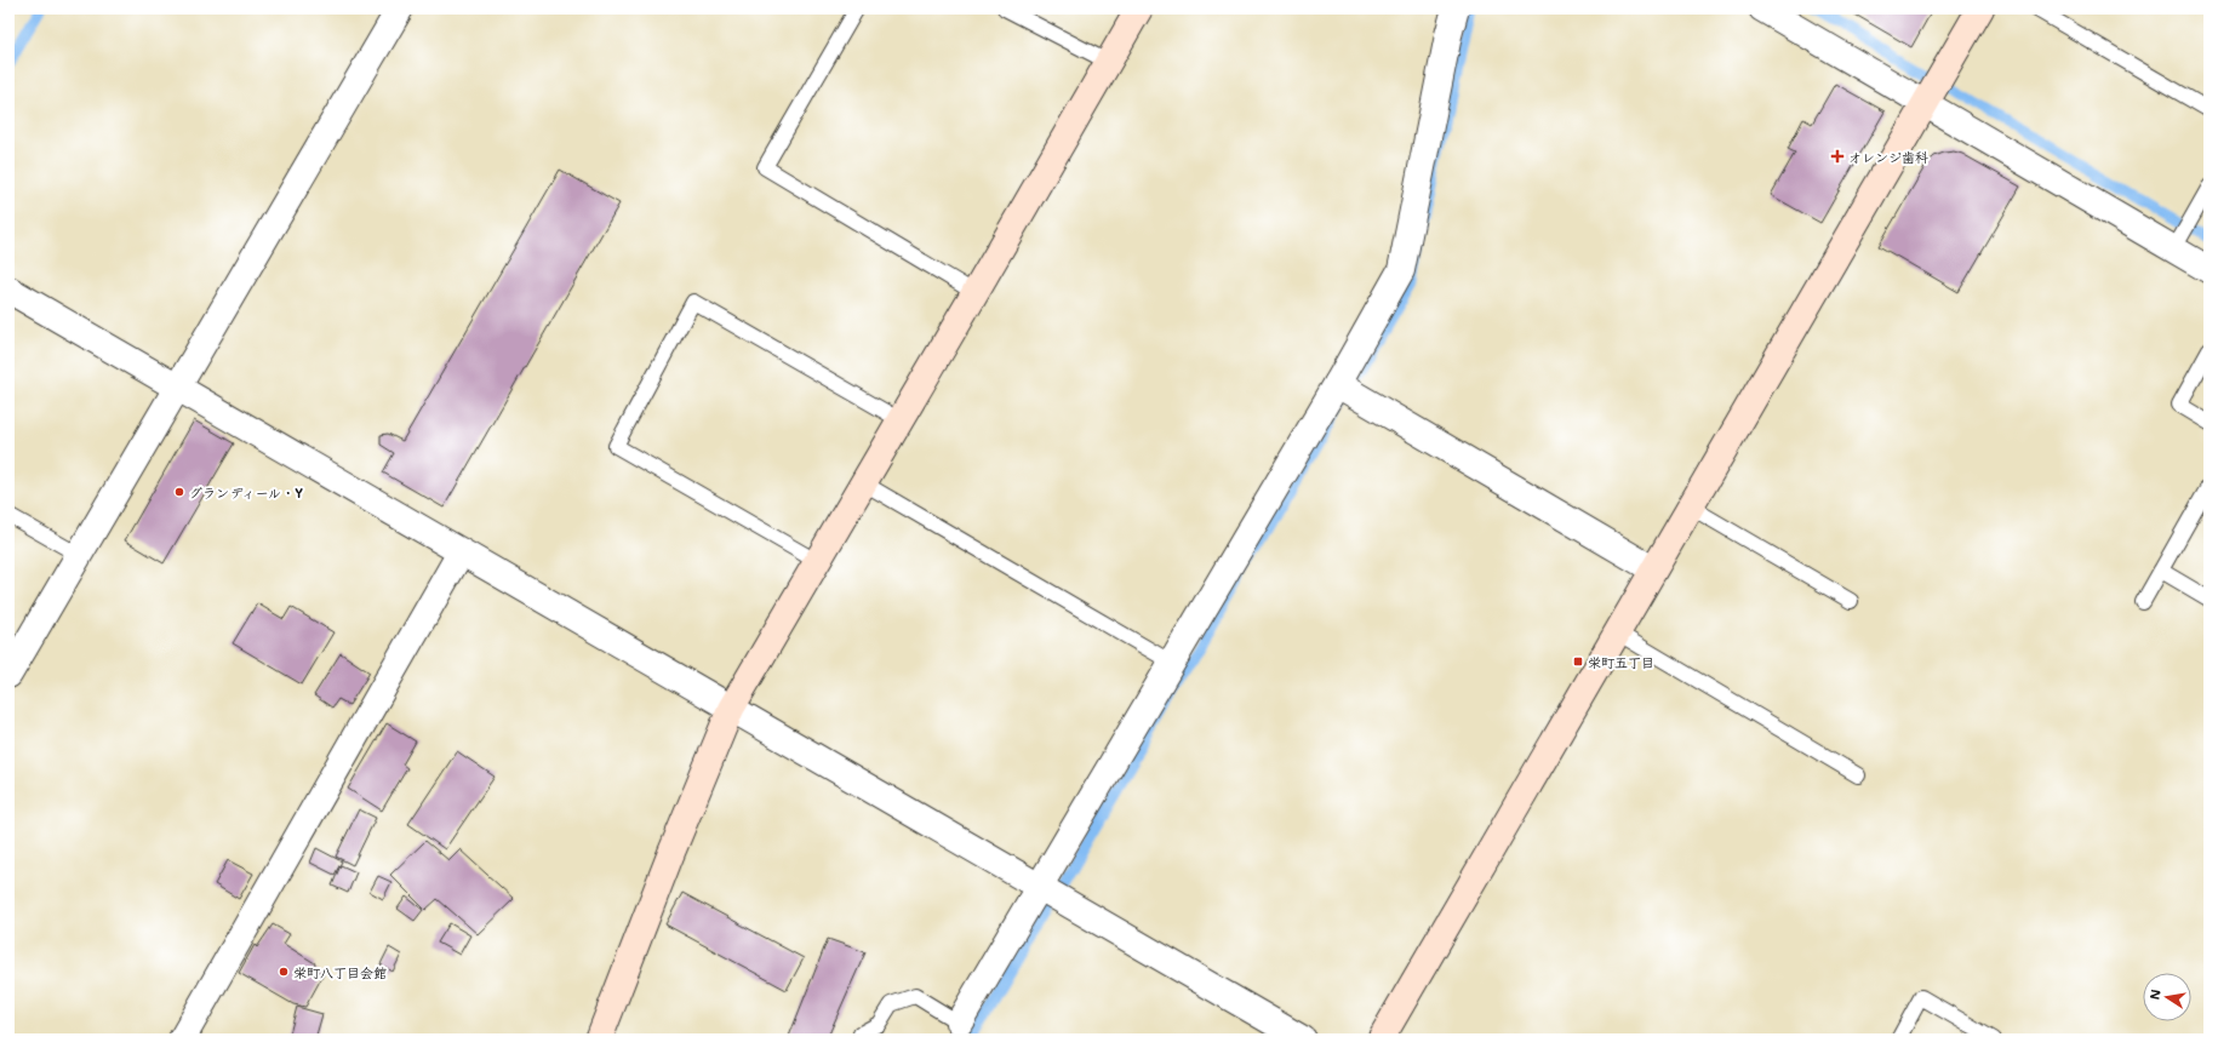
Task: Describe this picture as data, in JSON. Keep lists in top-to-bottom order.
{
  "places": {
    "health": ["オレンジ歯科"],
    "other": ["グランディール・Y", "栄町八丁目会館"],
    "transit": ["栄町五丁目"]
  },
  "north": "left"
}
